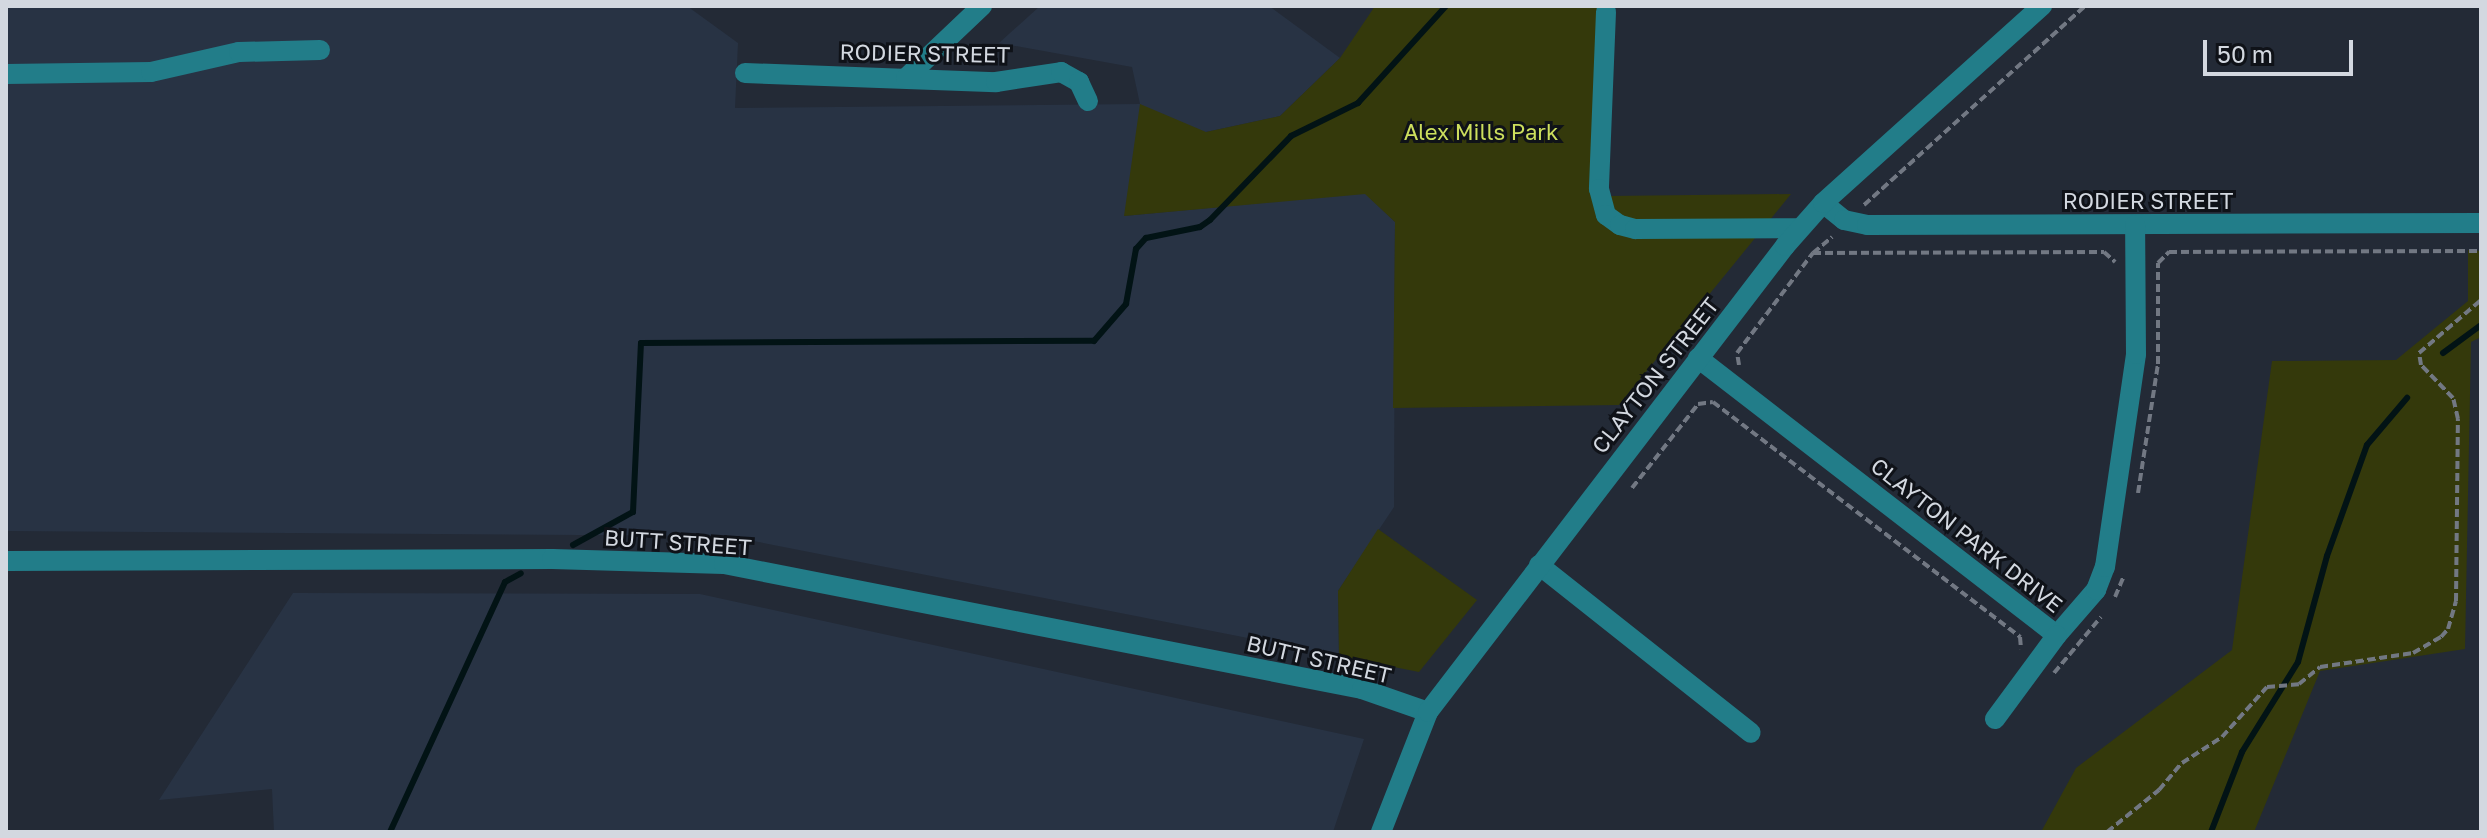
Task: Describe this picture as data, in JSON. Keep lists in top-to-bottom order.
{
  "streets": {
    "street": [
      "RODIER STREET",
      "CLAYTON STREET",
      "CLAYTON PARK DRIVE",
      "BUTT STREET"
    ]
  },
  "crossings": [
    ["RODIER STREET", "CLAYTON PARK DRIVE"],
    ["CLAYTON STREET", "CLAYTON PARK DRIVE"],
    ["CLAYTON STREET", "BUTT STREET"]
  ],
  "parks": ["Alex Mills Park"],
  "scale_bar": "50 m"
}
